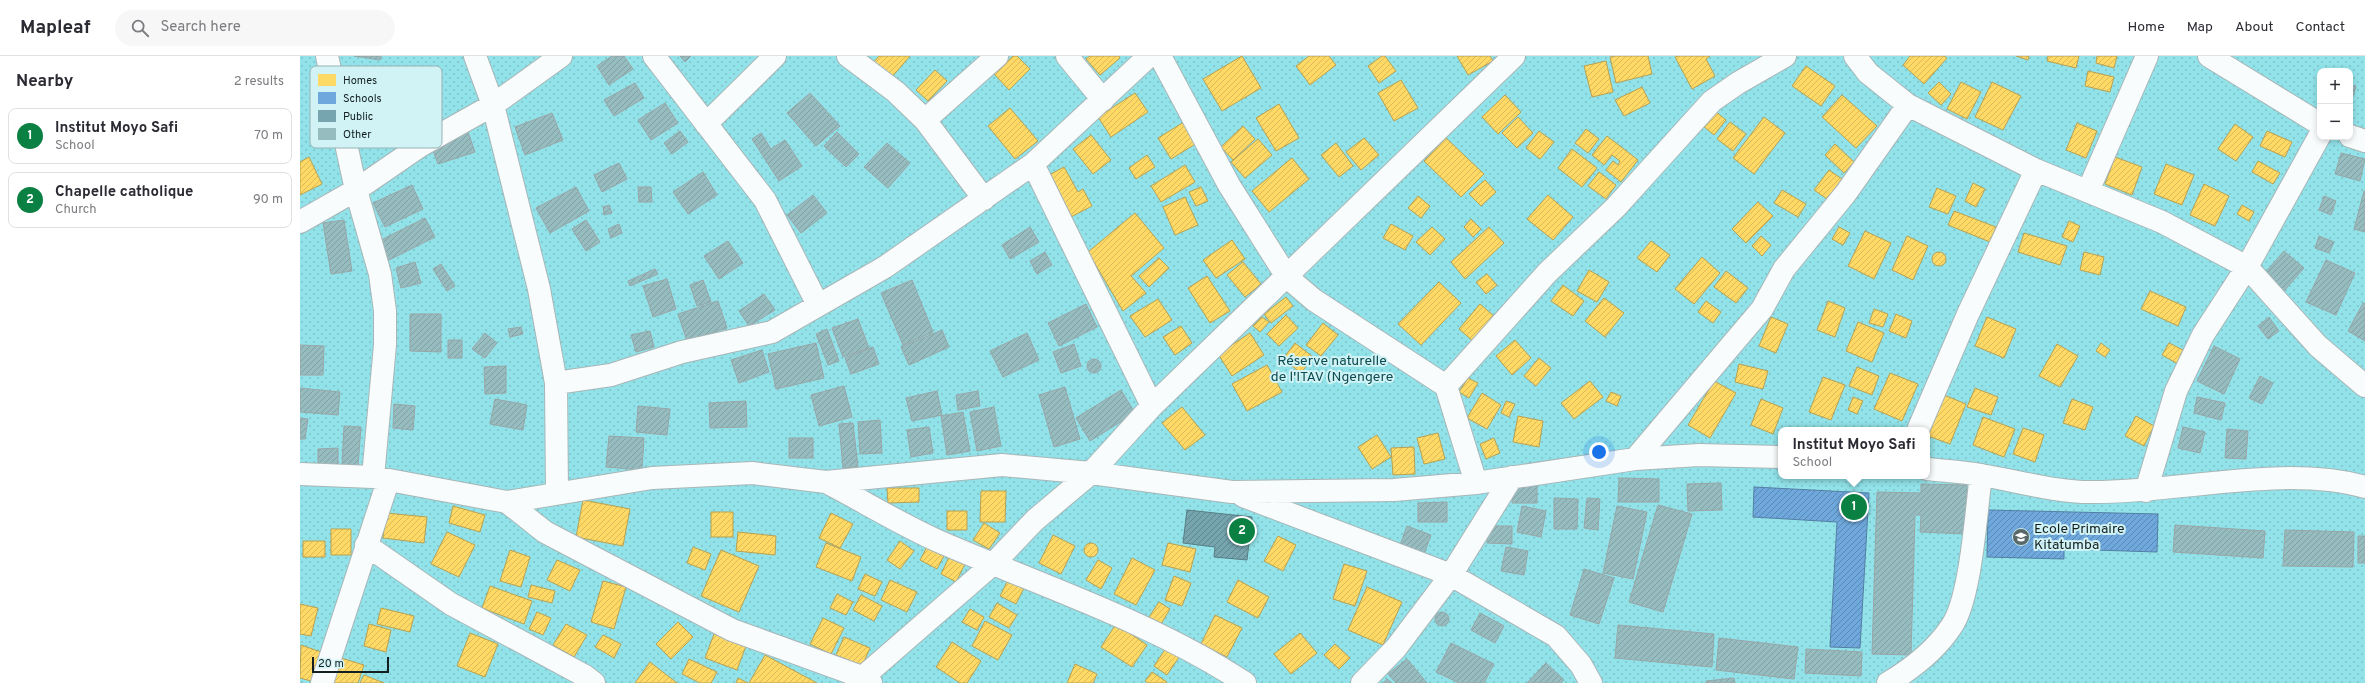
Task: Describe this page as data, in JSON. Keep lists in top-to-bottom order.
{
  "parks": ["Réserve naturelle de l'ITAV (Ngengere"],
  "places": {
    "school or university": ["Ecole Primaire Kitatumba"]
  },
  "legend": [
    "Homes",
    "Schools",
    "Public",
    "Other"
  ],
  "scale_bar": "20 m",
  "page": {
    "header": "Mapleaf",
    "search": "Search here",
    "nav": [
      "Home",
      "Map",
      "About",
      "Contact"
    ],
    "heading": ["Nearby", "2 results"],
    "map_buttons": ["+", "−"],
    "list": [
      {
        "mark": "1",
        "name": "Institut Moyo Safi",
        "note": "School",
        "value": "70 m"
      },
      {
        "mark": "2",
        "name": "Chapelle catholique",
        "note": "Church",
        "value": "90 m"
      }
    ],
    "popup": ["Institut Moyo Safi", "School"],
    "pins": ["1", "2"],
    "scale": "20 m"
  }
}
